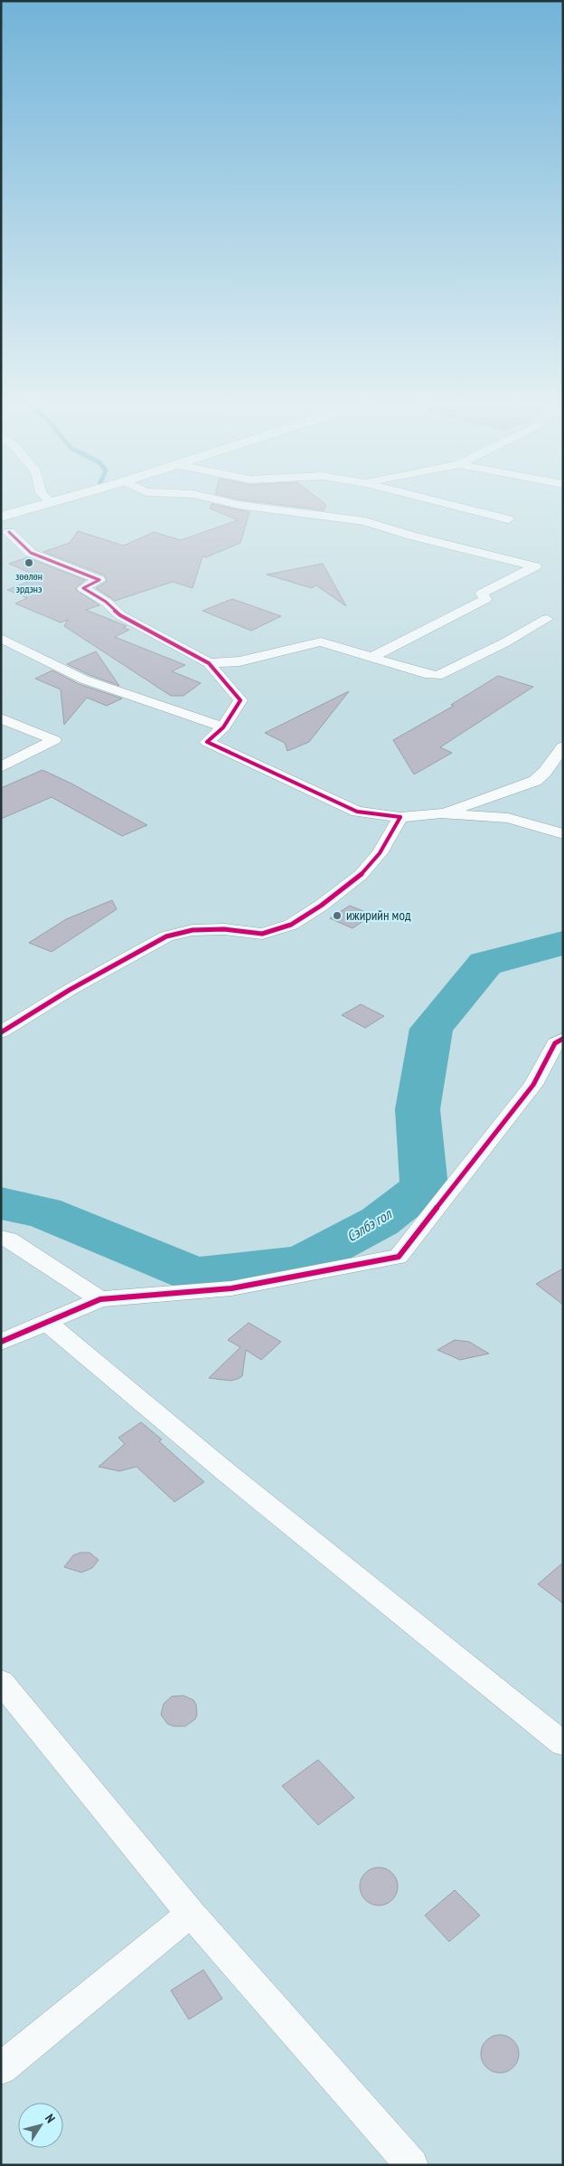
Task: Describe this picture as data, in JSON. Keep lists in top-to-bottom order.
{
  "water": ["Сэлбэ гол"],
  "places": ["зөөлөн эрдэнэ", "ижирийн мод"],
  "north": "top right"
}
